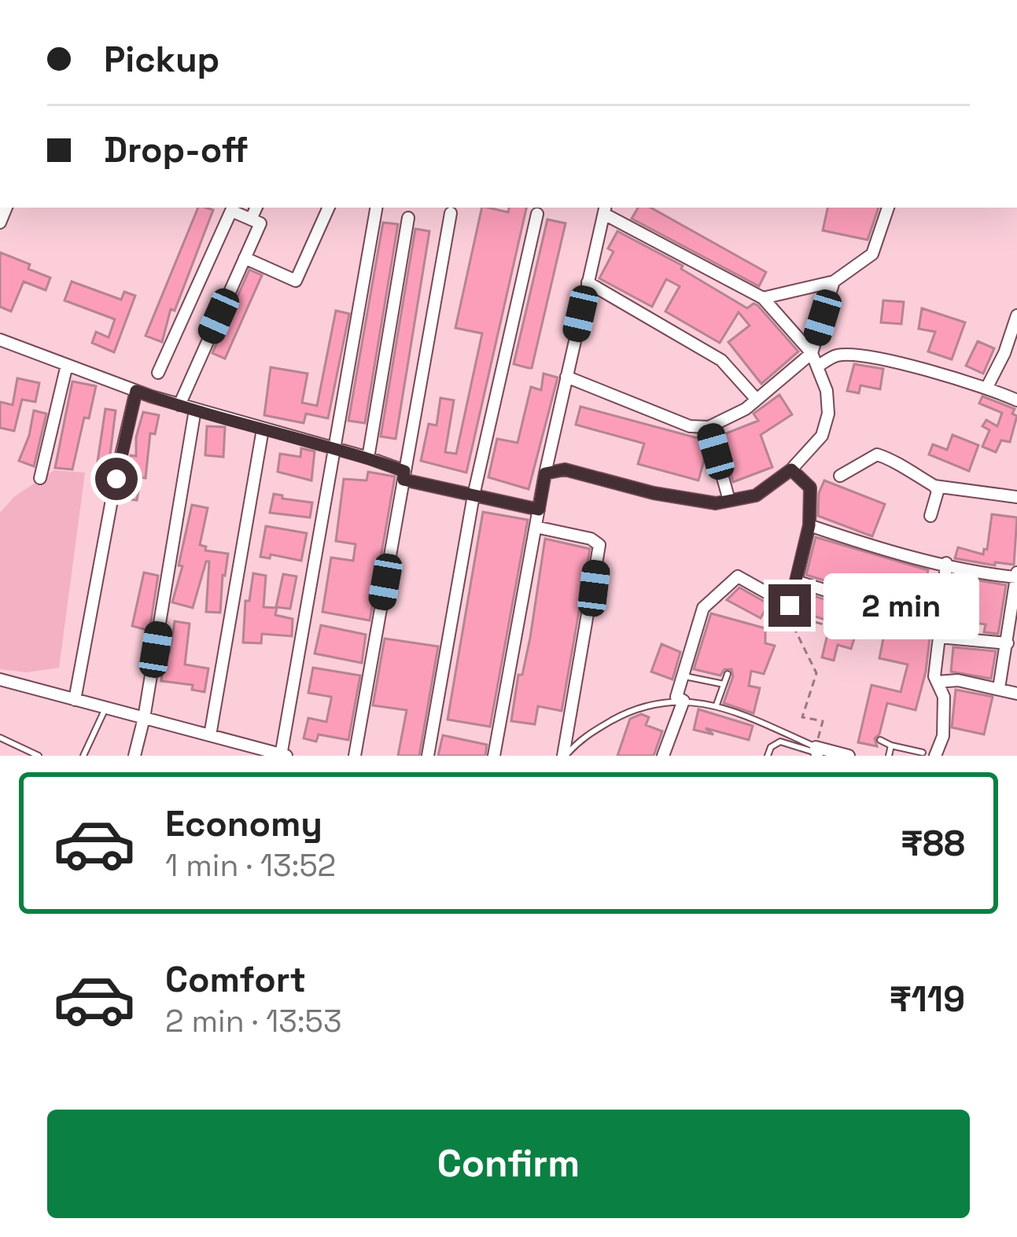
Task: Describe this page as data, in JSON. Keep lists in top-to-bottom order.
{
  "page": {
    "banner": ["Pickup", "Drop-off"],
    "bubble": "2 min",
    "list": [
      {
        "name": "Economy",
        "note": "1 min · 13:52",
        "value": "₹88"
      },
      {
        "name": "Comfort",
        "note": "2 min · 13:53",
        "value": "₹119"
      }
    ],
    "buttons": "Confirm"
  }
}
